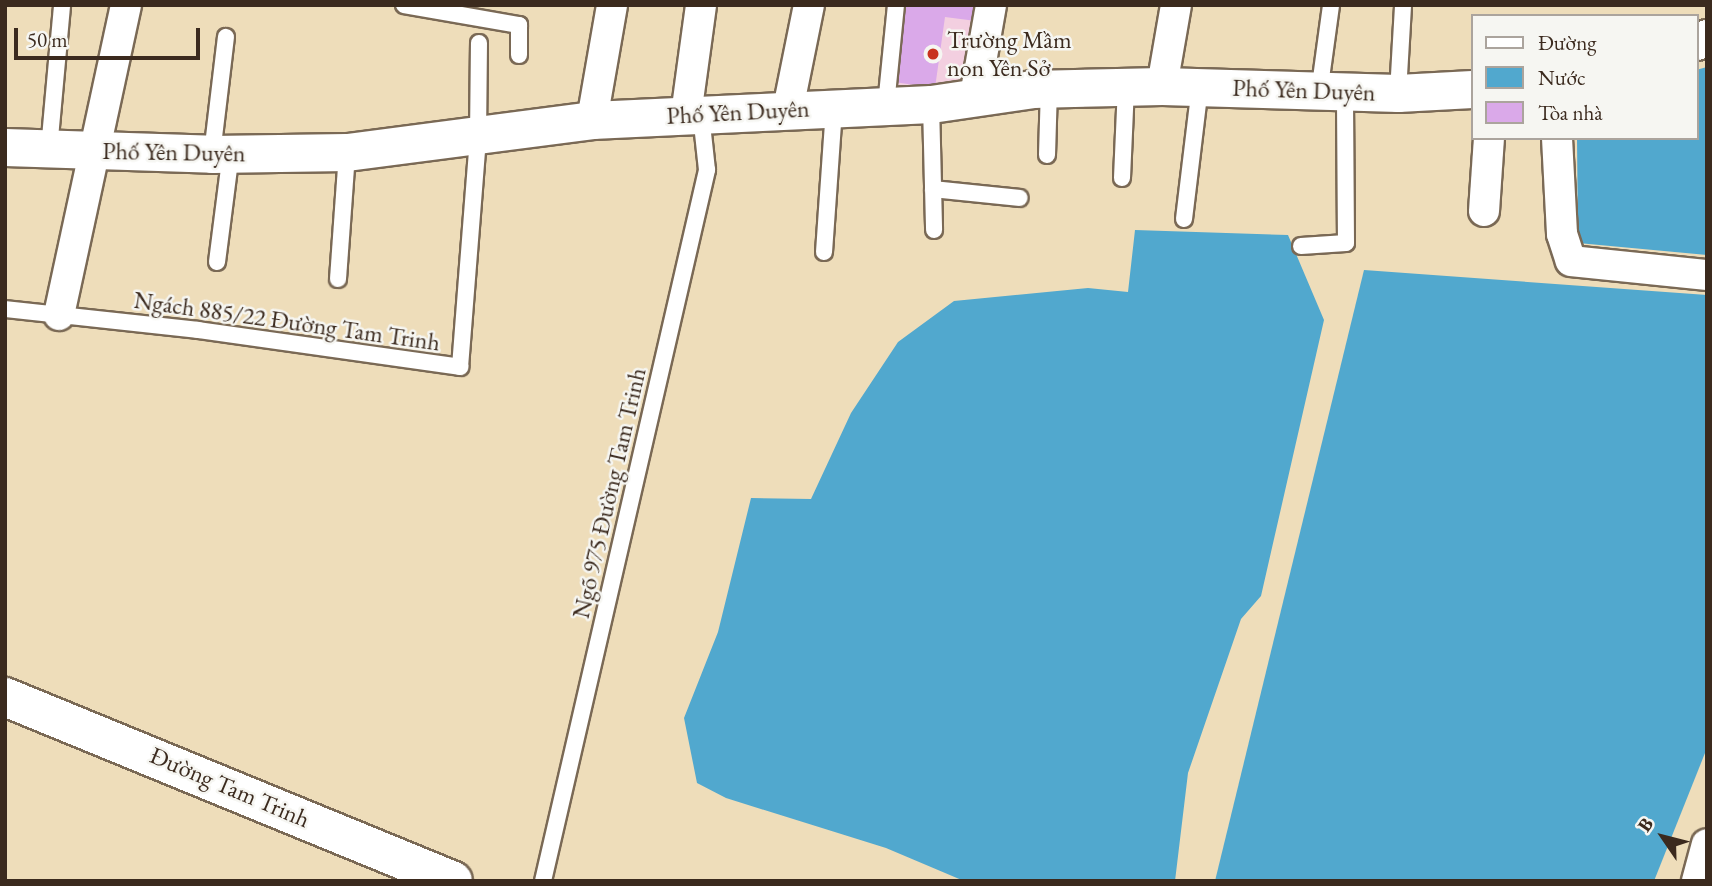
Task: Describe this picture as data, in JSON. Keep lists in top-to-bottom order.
{
  "streets": {
    "main road": ["Đường Tam Trinh"],
    "street": ["Phố Yên Duyên"],
    "lane": ["Ngách 885/22 Đường Tam Trinh", "Ngõ 975 Đường Tam Trinh"]
  },
  "crossings": [
    ["Phố Yên Duyên", "Ngách 885/22 Đường Tam Trinh"],
    ["Phố Yên Duyên", "Ngõ 975 Đường Tam Trinh"]
  ],
  "places": ["Trường Mầm non Yên Sở"],
  "legend": ["Đường", "Nước", "Tòa nhà"],
  "scale_bar": "50 m",
  "north": "top left"
}
